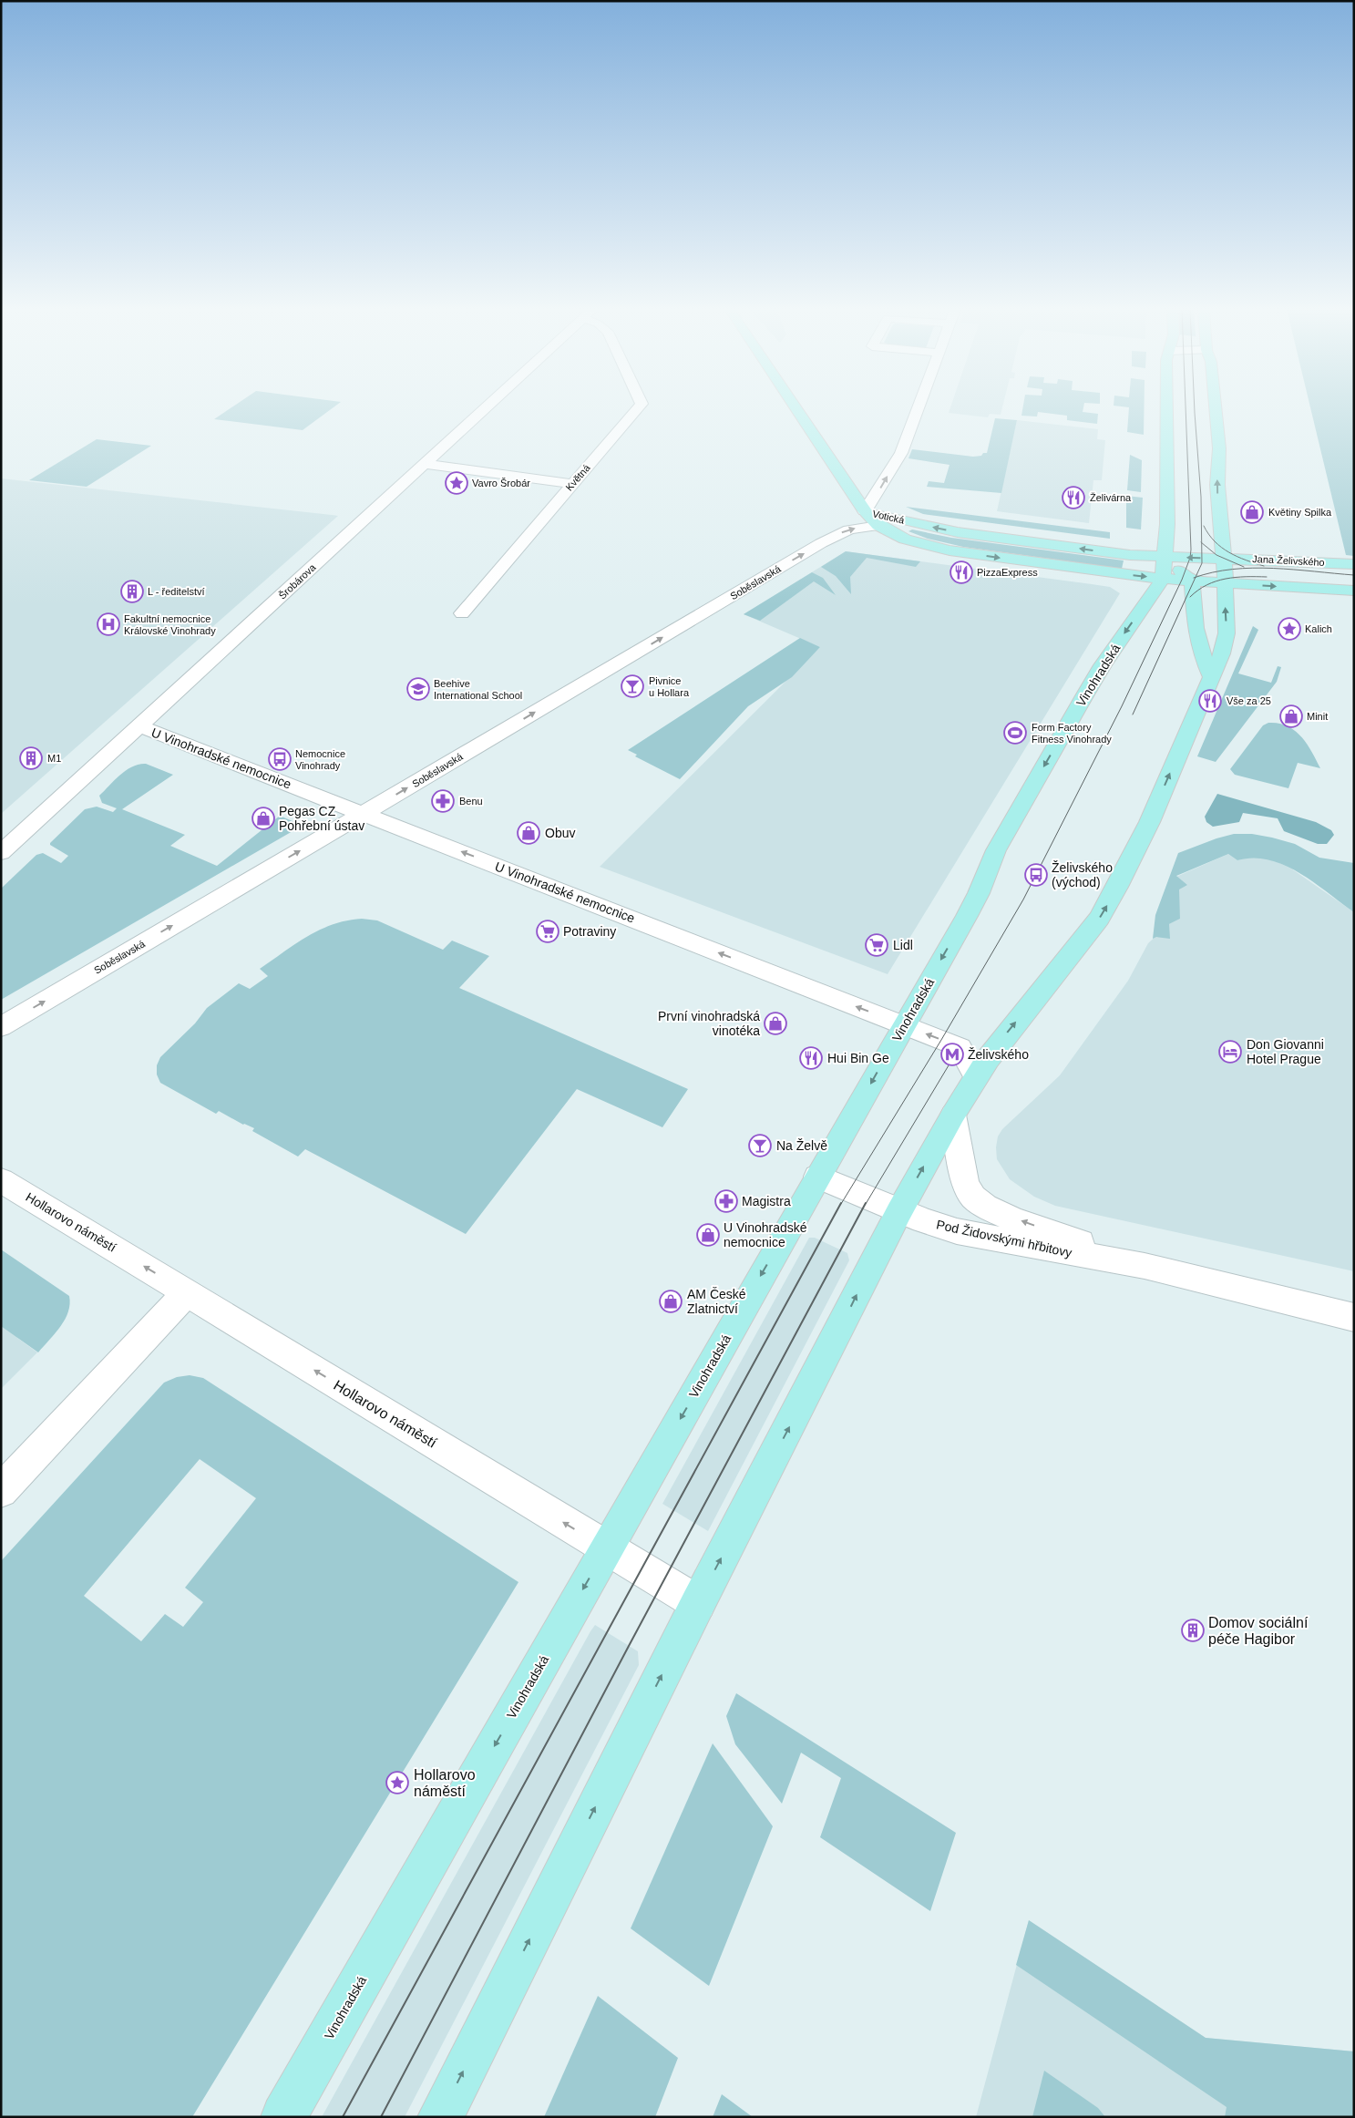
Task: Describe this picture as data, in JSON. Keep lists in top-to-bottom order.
{
  "streets": {
    "main road": ["Votická", "Jana Želivského", "Vinohradská"],
    "street": [
      "Květná",
      "Šrobárova",
      "Soběslavská",
      "U Vinohradské nemocnice",
      "Hollarovo náměstí",
      "Pod Židovskými hřbitovy"
    ]
  },
  "crossings": [
    ["Votická", "Jana Želivského"],
    ["Votická", "Soběslavská"],
    ["Votická", "Vinohradská"],
    ["Šrobárova", "U Vinohradské nemocnice"],
    ["Soběslavská", "U Vinohradské nemocnice"],
    ["Vinohradská", "U Vinohradské nemocnice"],
    ["Vinohradská", "Hollarovo náměstí"],
    ["Vinohradská", "Pod Židovskými hřbitovy"]
  ],
  "one_way": ["Soběslavská", "U Vinohradské nemocnice", "Hollarovo náměstí"],
  "places": {
    "place": ["Vavro Šrobár", "Kalich", "Hollarovo náměstí"],
    "restaurant": [
      "Želivárna",
      "PizzaExpress",
      "Vše za 25",
      "Hui Bin Ge"
    ],
    "shop": [
      "Květiny Spilka",
      "Minit",
      "Pegas CZ Pohřební ústav",
      "Obuv",
      "První vinohradská vinotéka",
      "U Vinohradské nemocnice",
      "AM České Zlatnictví"
    ],
    "building": ["L - ředitelství", "M1", "Domov sociální péče Hagibor"],
    "hospital": ["Fakultní nemocnice Královské Vinohrady"],
    "bar": ["Pivnice u Hollara", "Na Želvě"],
    "school or university": ["Beehive International School"],
    "sports": ["Form Factory Fitness Vinohrady"],
    "bus stop": ["Nemocnice Vinohrady", "Želivského (východ)"],
    "pharmacy": ["Benu", "Magistra"],
    "supermarket": ["Potraviny", "Lidl"],
    "hotel": ["Don Giovanni Hotel Prague"],
    "metro station": ["Želivského"]
  }
}
